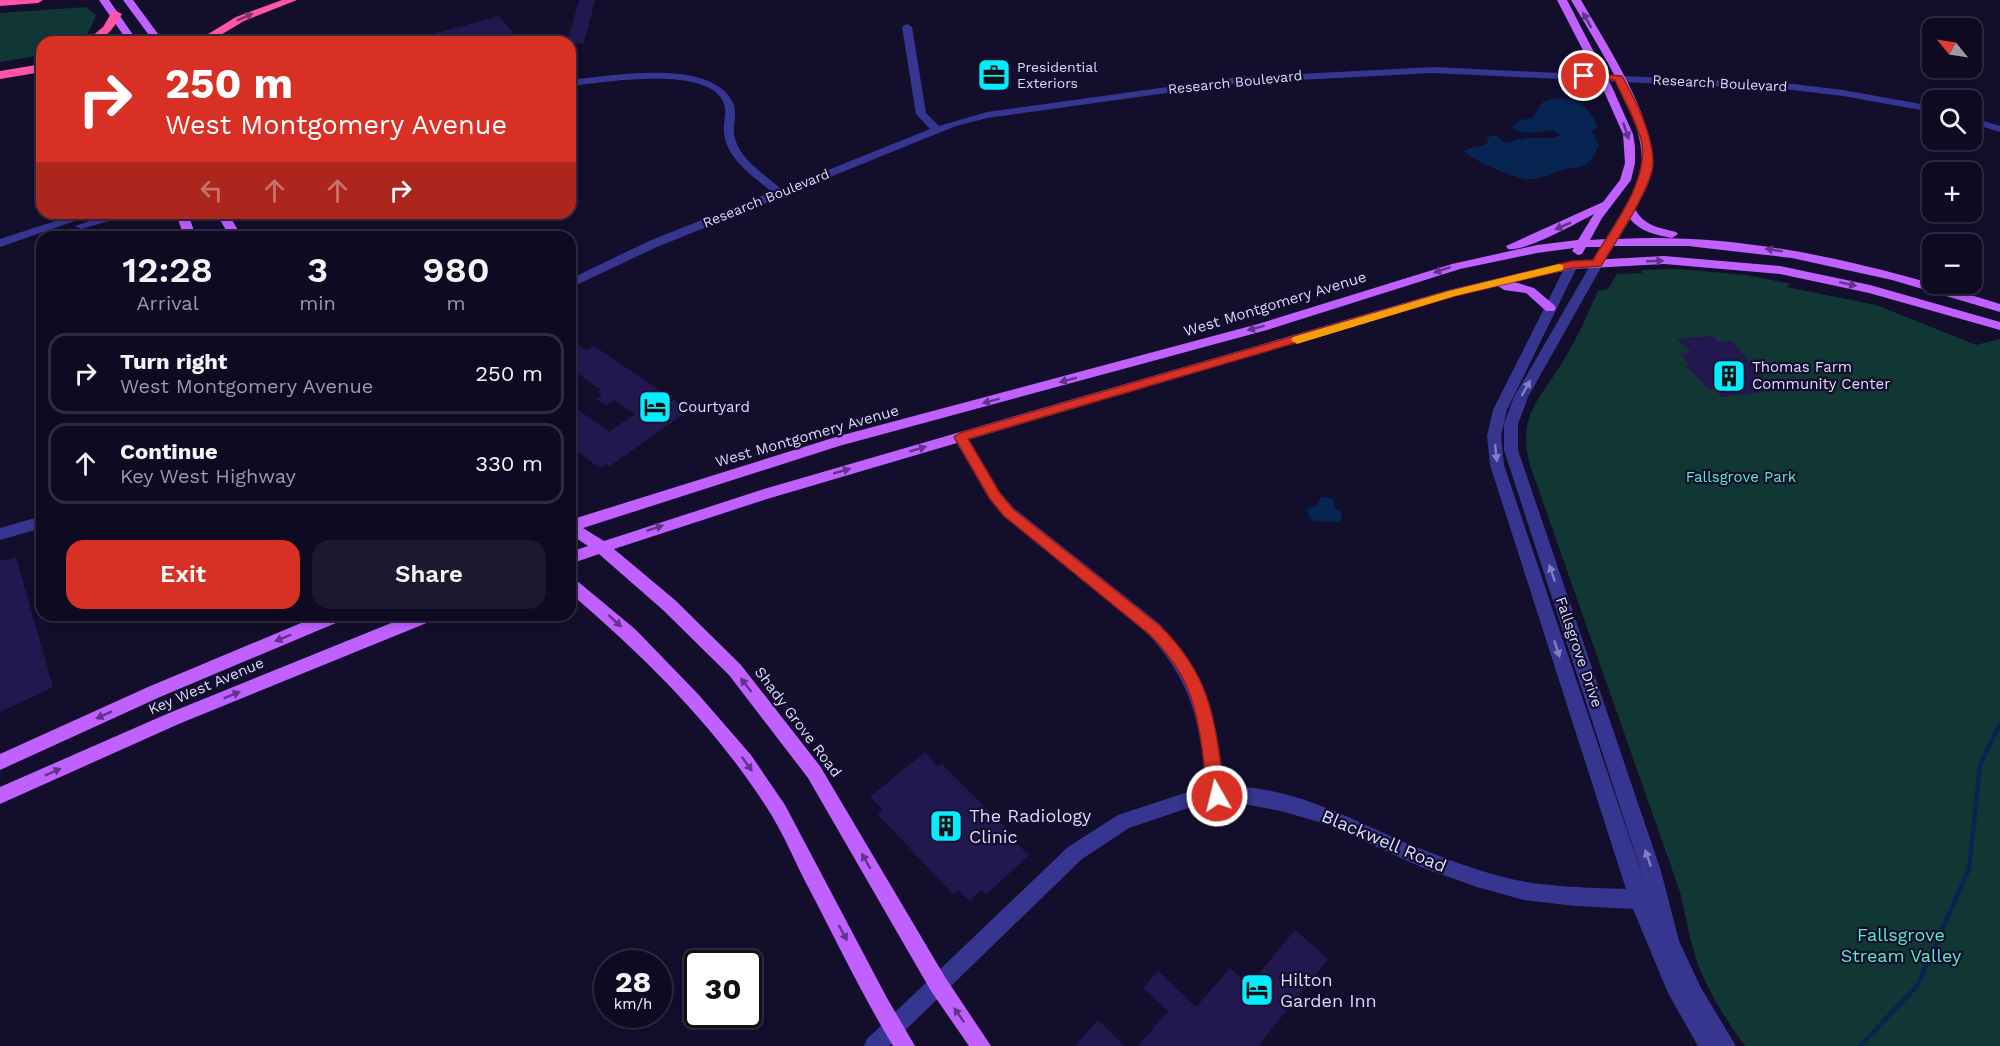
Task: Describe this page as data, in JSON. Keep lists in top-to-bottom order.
{
  "streets": {
    "main road": ["West Montgomery Avenue", "Key West Avenue", "Shady Grove Road"],
    "street": ["Research Boulevard", "Fallsgrove Drive", "Blackwell Road"]
  },
  "crossings": [
    ["Fallsgrove Drive", "Blackwell Road"],
    ["Shady Grove Road", "Blackwell Road"]
  ],
  "parks": ["Fallsgrove Park", "Fallsgrove Stream Valley"],
  "places": {
    "office": ["Presidential Exteriors"],
    "building": ["Thomas Farm Community Center", "The Radiology Clinic"],
    "hotel": ["Courtyard", "Hilton Garden Inn"]
  },
  "north": "top left",
  "page": {
    "map_buttons": ["+", "−"],
    "turn": ["250 m", "West Montgomery Avenue"],
    "eta": [
      "12:28",
      "Arrival",
      "3",
      "min",
      "980",
      "m"
    ],
    "list": [
      {
        "name": "Turn right",
        "note": "West Montgomery Avenue",
        "value": "250 m"
      },
      {
        "name": "Continue",
        "note": "Key West Highway",
        "value": "330 m"
      }
    ],
    "buttons": ["Exit", "Share"],
    "speed": "28 km/h",
    "limit": "30"
  }
}
